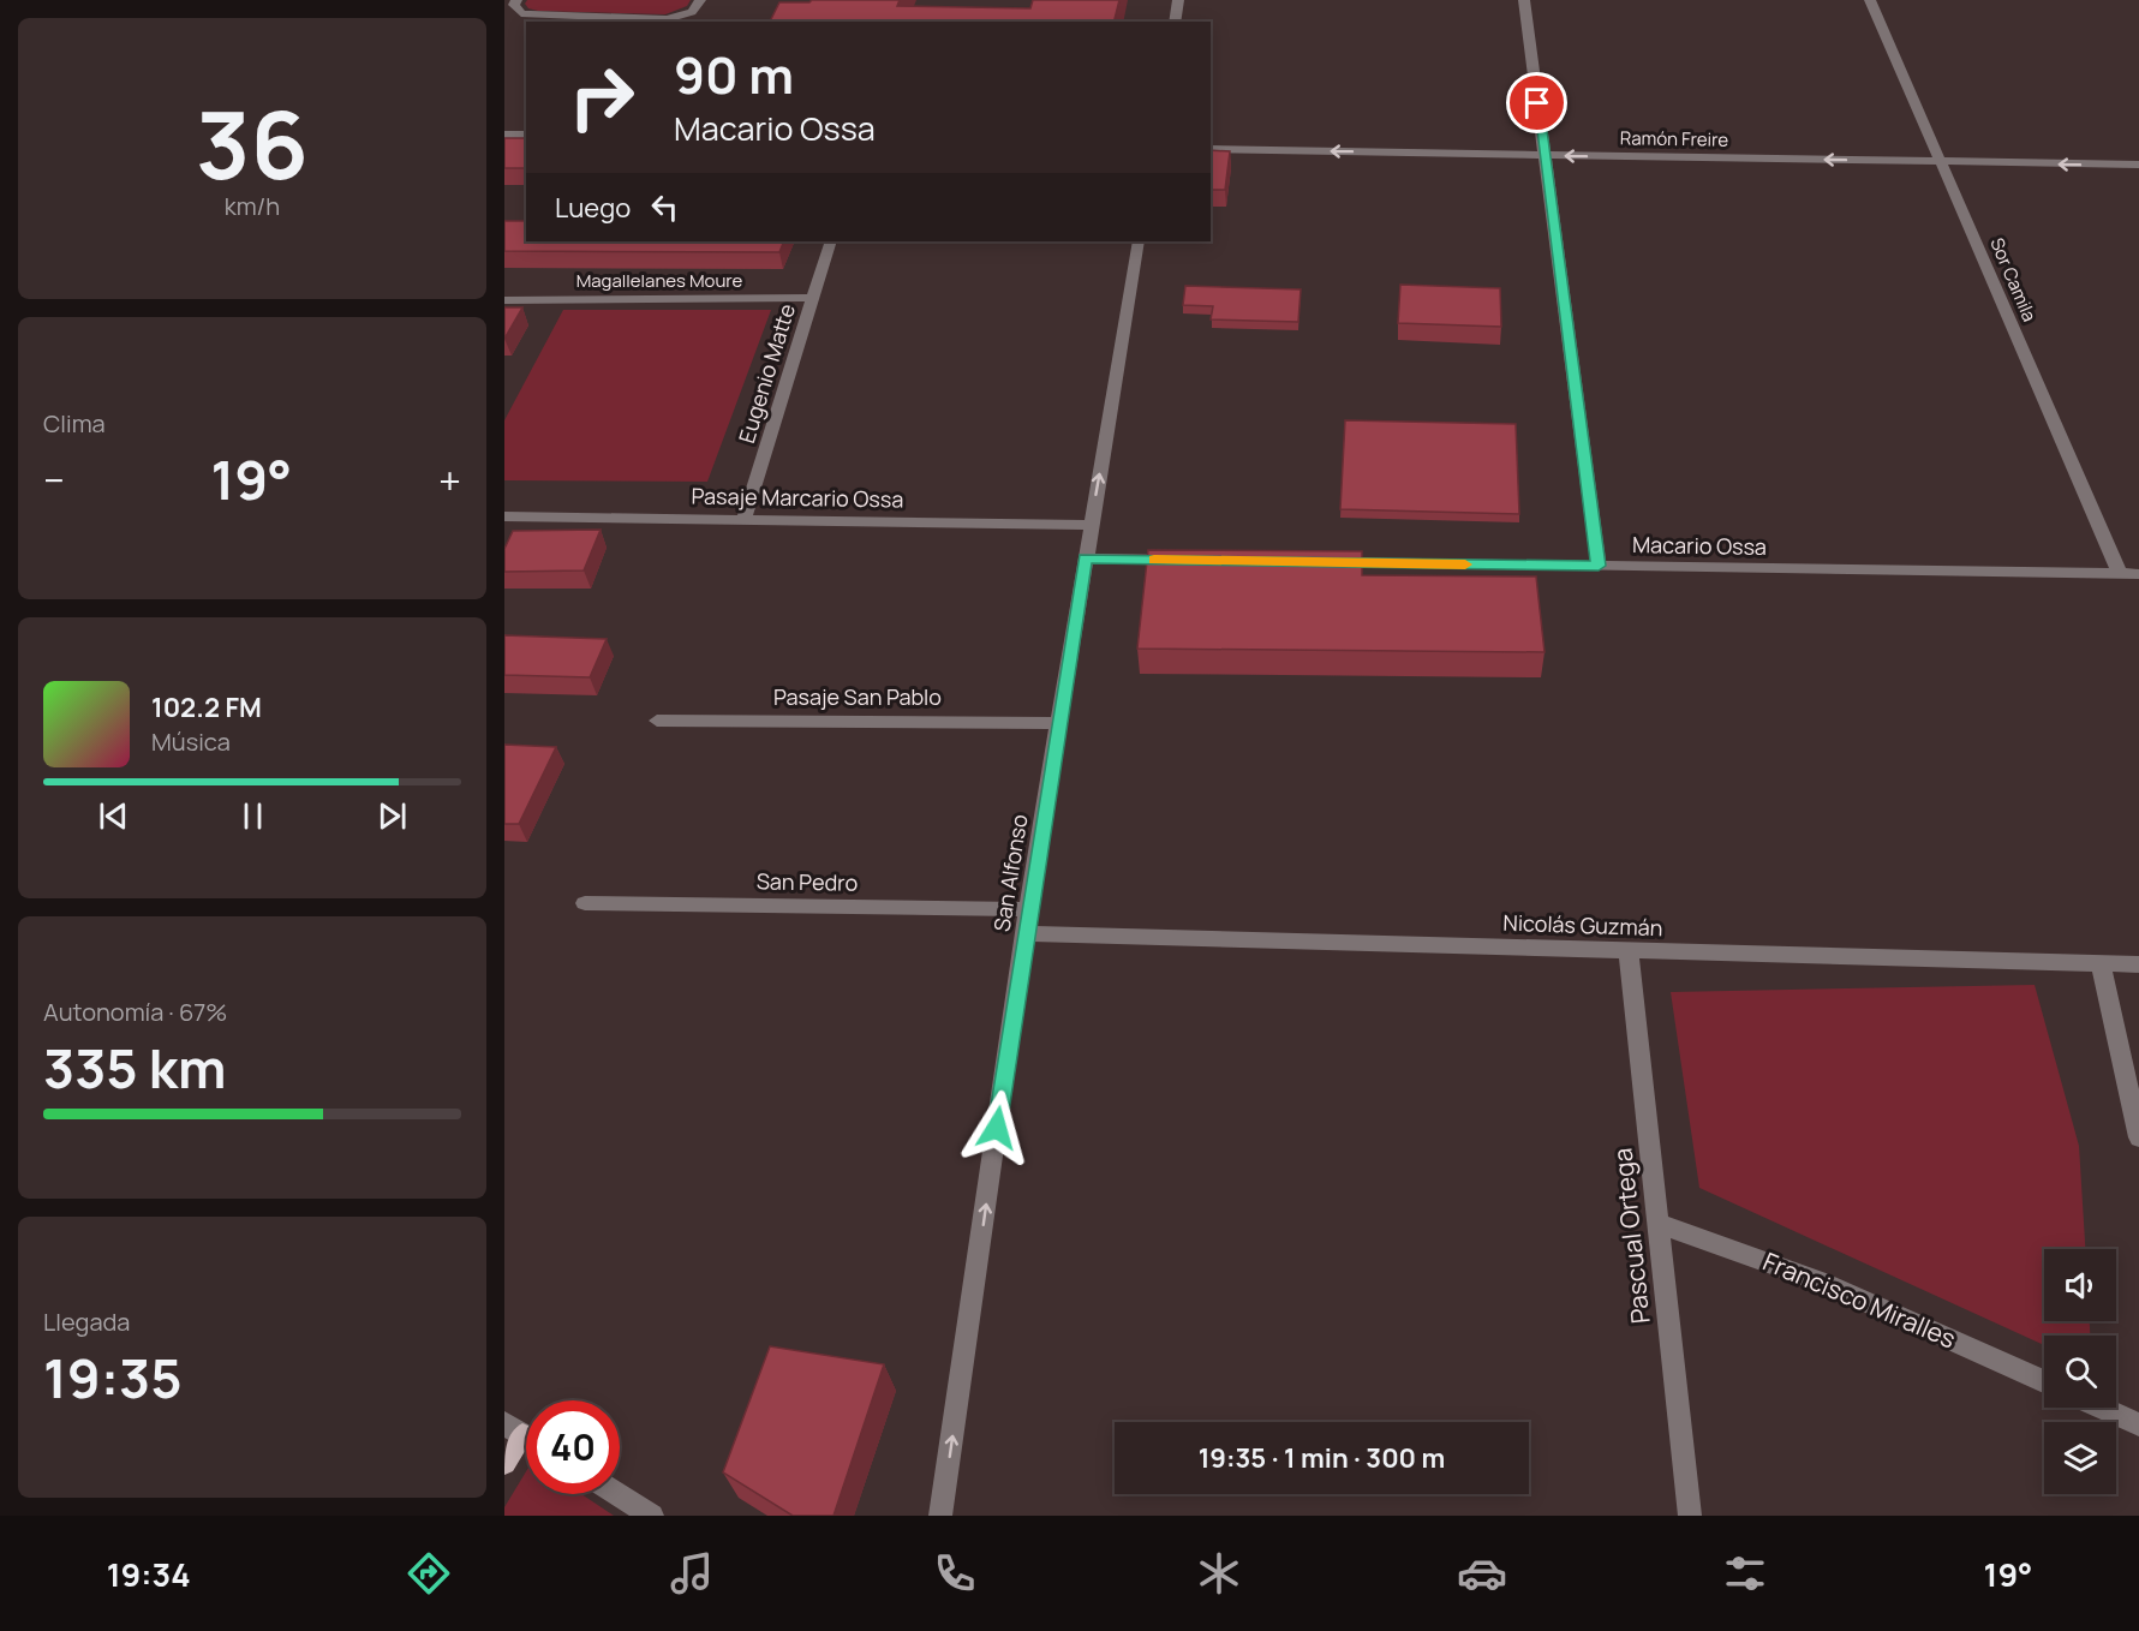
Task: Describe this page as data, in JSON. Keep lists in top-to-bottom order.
{
  "streets": {
    "street": [
      "Ramón Freire",
      "Sor Camila",
      "Magallelanes Moure",
      "Eugenio Matte",
      "Pasaje Marcario Ossa",
      "Macario Ossa",
      "Pasaje San Pablo",
      "San Alfonso",
      "San Pedro",
      "Nicolás Guzmán",
      "Pascual Ortega",
      "Francisco Miralles"
    ]
  },
  "crossings": [
    ["Ramón Freire", "Sor Camila"],
    ["Sor Camila", "Macario Ossa"],
    ["Magallelanes Moure", "Eugenio Matte"],
    ["Eugenio Matte", "Pasaje Marcario Ossa"],
    ["Pasaje Marcario Ossa", "San Alfonso"],
    ["Pasaje San Pablo", "San Alfonso"],
    ["San Alfonso", "San Pedro"],
    ["San Alfonso", "Nicolás Guzmán"],
    ["Nicolás Guzmán", "Pascual Ortega"],
    ["Pascual Ortega", "Francisco Miralles"]
  ],
  "one_way": ["Ramón Freire", "San Alfonso"],
  "page": {
    "tile": [
      ["36", "km/h"],
      "Clima",
      ["Autonomía · 67%", "335 km"],
      ["Llegada", "19:35"]
    ],
    "turn": ["90 m", "Macario Ossa"],
    "then": "Luego",
    "heat": ["−", "19°", "+"],
    "song": ["102.2 FM", "Música"],
    "limit": "40",
    "trip": "19:35 · 1 min · 300 m",
    "tabs": ["19:34", "19°"]
  }
}
